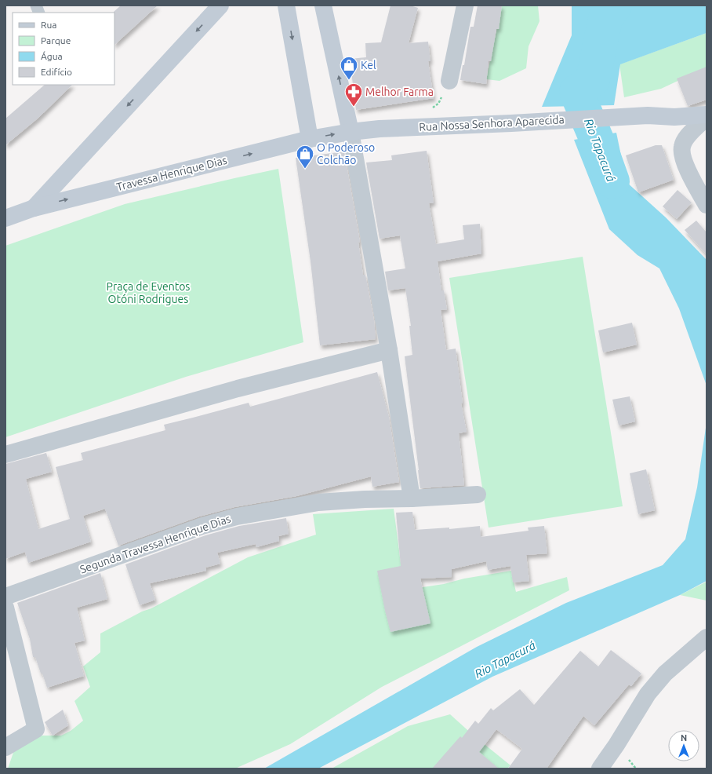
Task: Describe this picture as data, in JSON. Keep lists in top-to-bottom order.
{
  "streets": {
    "main road": ["Rua Nossa Senhora Aparecida", "Travessa Henrique Dias"],
    "street": ["Segunda Travessa Henrique Dias"]
  },
  "crossings": [
    ["Rua Nossa Senhora Aparecida", "Travessa Henrique Dias"]
  ],
  "water": ["Rio Tapacurá"],
  "parks": ["Praça de Eventos Otóni Rodrigues"],
  "places": {
    "shop": ["Kel", "O Poderoso Colchão"],
    "pharmacy": ["Melhor Farma"]
  },
  "legend": [
    "Rua",
    "Parque",
    "Água",
    "Edifício"
  ],
  "north": "top"
}
